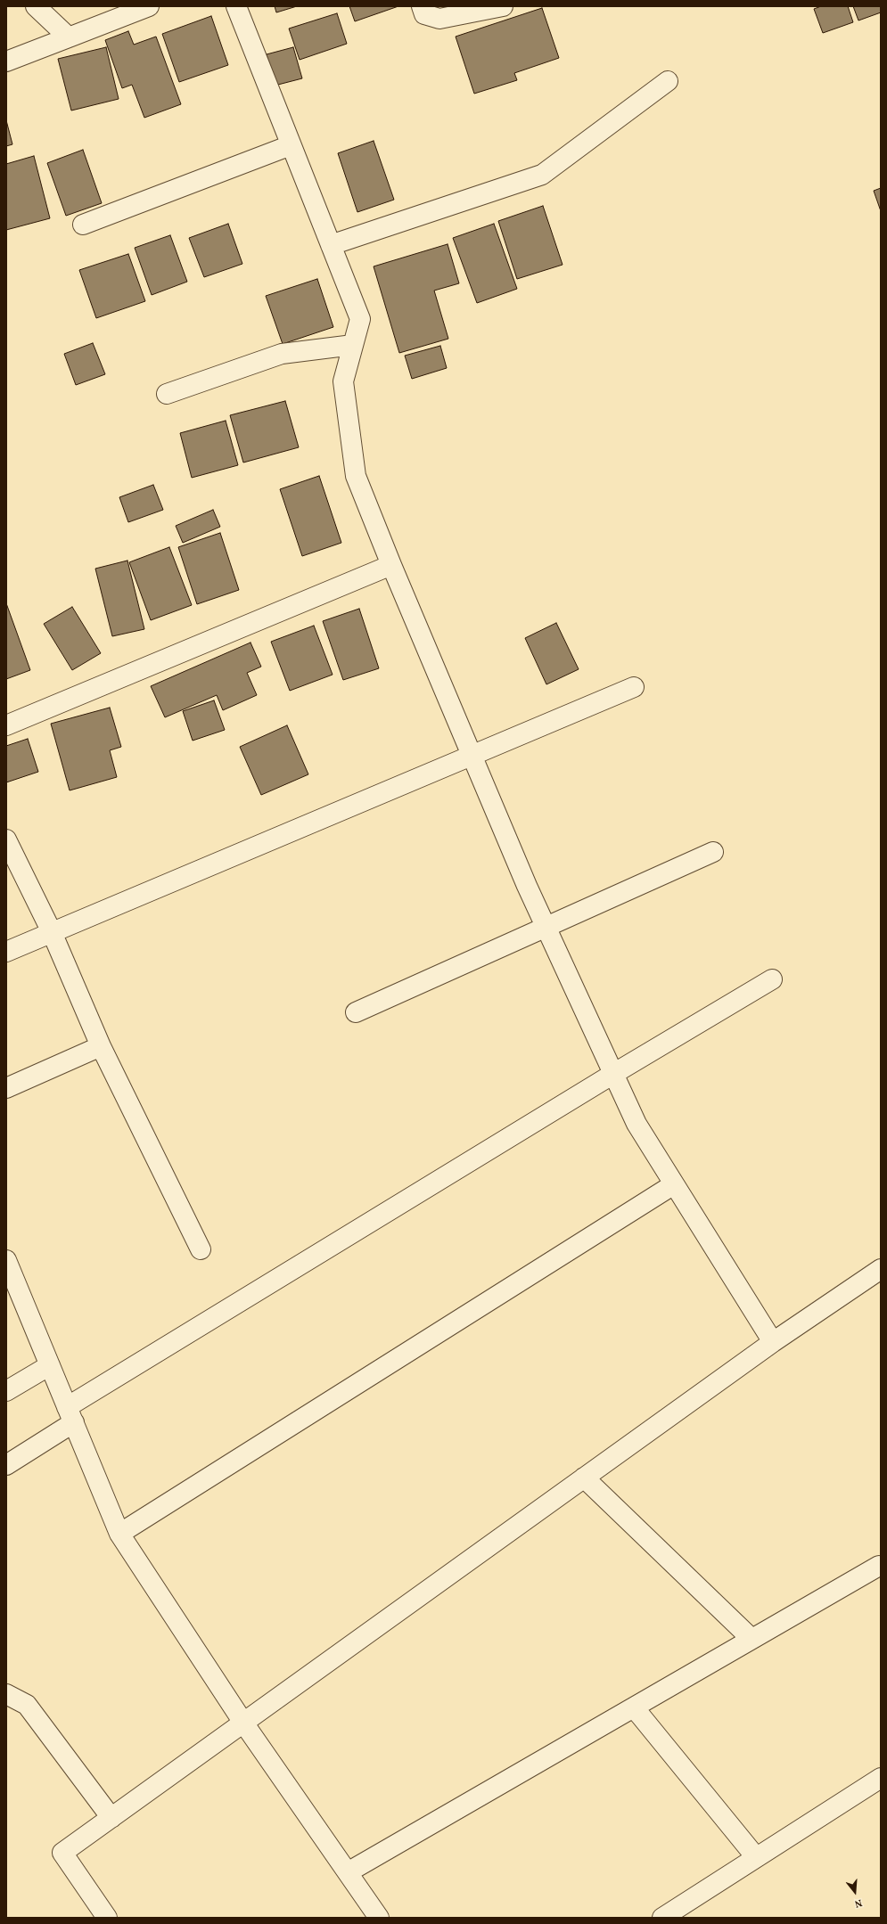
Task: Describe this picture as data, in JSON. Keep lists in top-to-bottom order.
{
  "north": "bottom"
}
